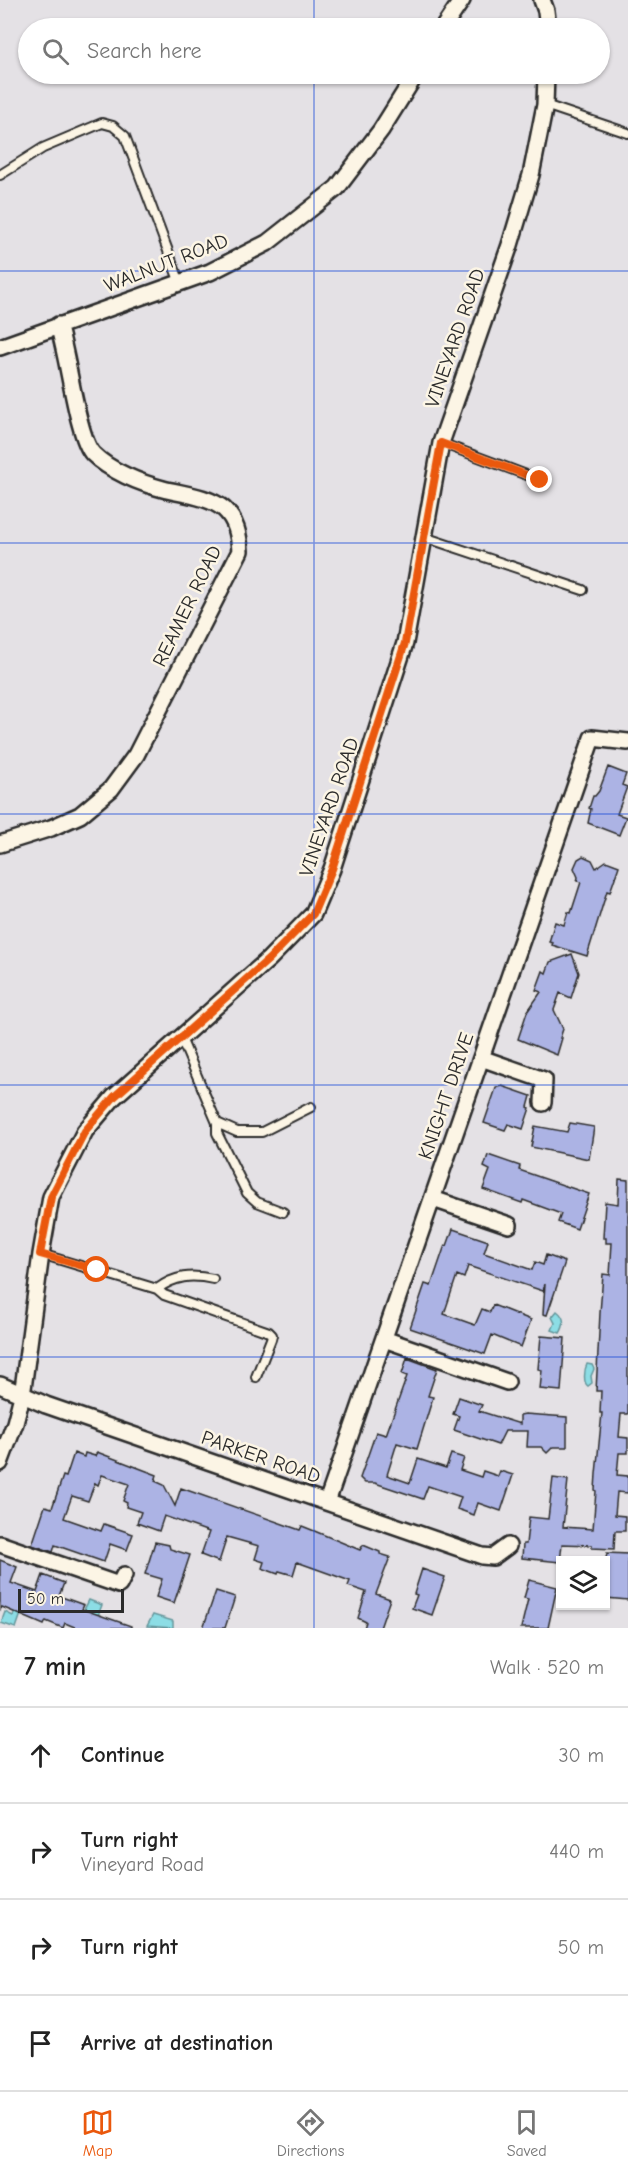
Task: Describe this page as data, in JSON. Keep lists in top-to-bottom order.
{
  "streets": {
    "street": [
      "WALNUT ROAD",
      "VINEYARD ROAD",
      "REAMER ROAD",
      "KNIGHT DRIVE",
      "PARKER ROAD"
    ]
  },
  "crossings": [
    ["WALNUT ROAD", "REAMER ROAD"],
    ["VINEYARD ROAD", "PARKER ROAD"],
    ["KNIGHT DRIVE", "PARKER ROAD"]
  ],
  "scale_bar": "50 m",
  "page": {
    "search": "Search here",
    "scale": "50 m",
    "heading": ["7 min", "Walk · 520 m"],
    "list": [
      ["Continue", "30 m"],
      ["Turn right", "Vineyard Road", "440 m"],
      ["Turn right", "50 m"],
      "Arrive at destination"
    ],
    "nav": ["Map", "Directions", "Saved"]
  }
}
